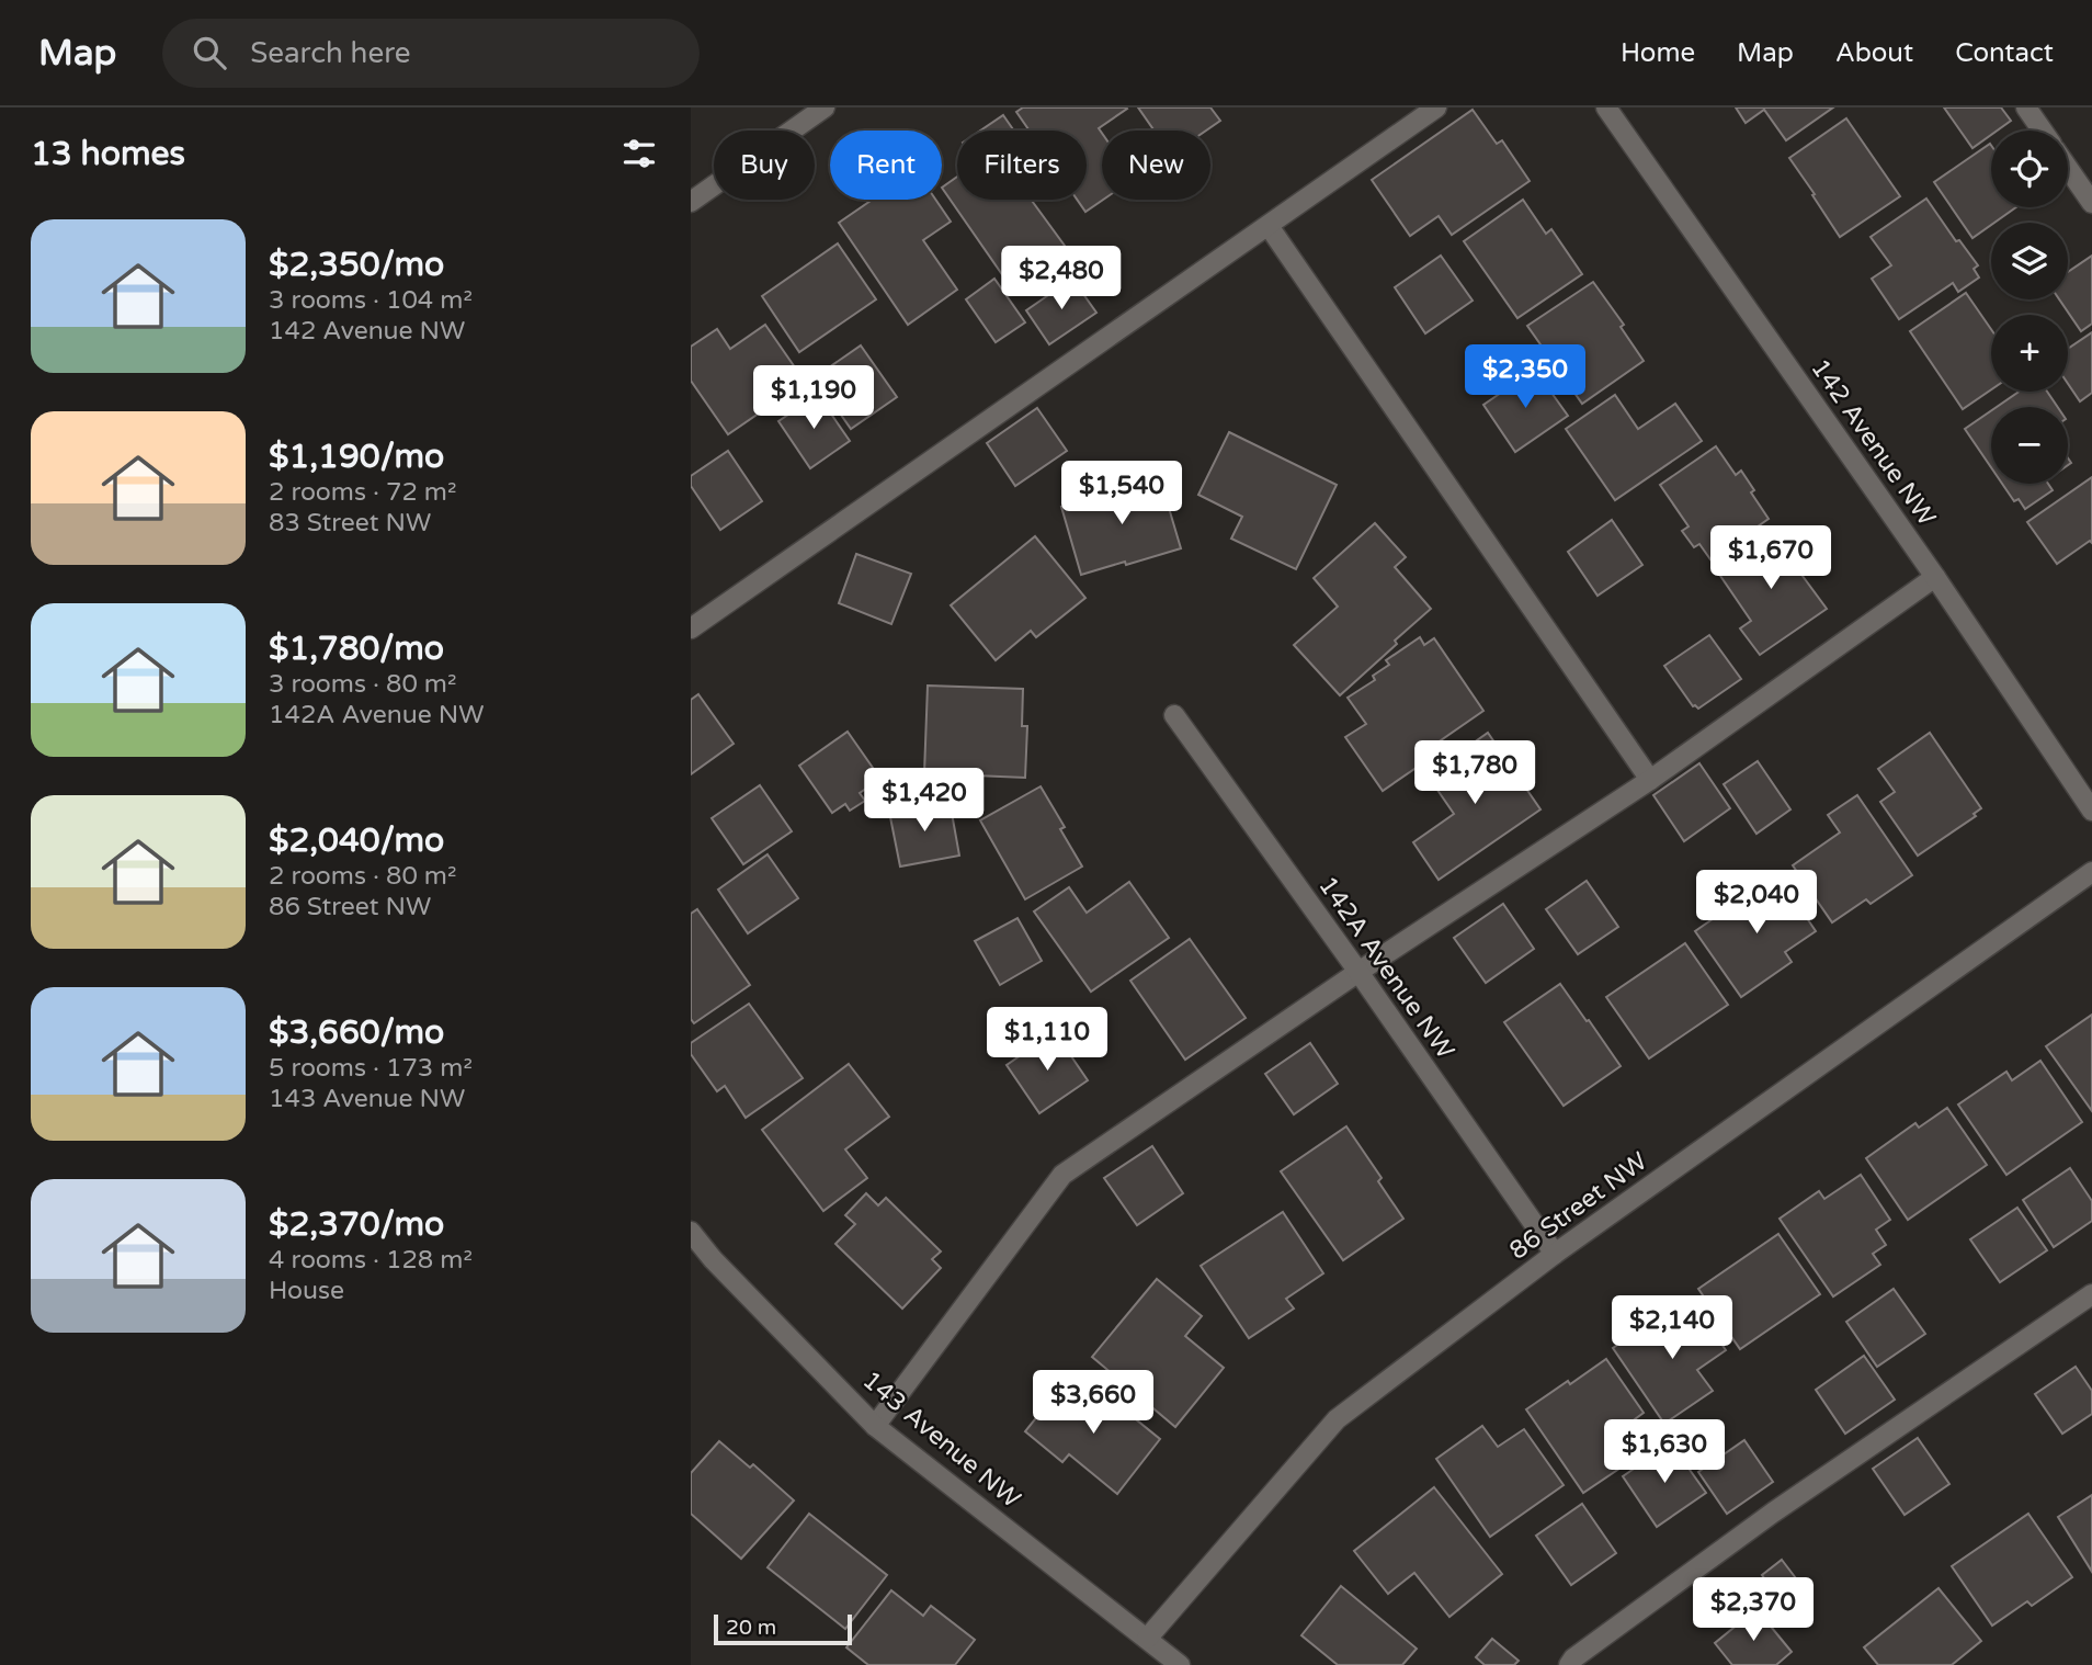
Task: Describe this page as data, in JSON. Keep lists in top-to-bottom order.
{
  "streets": {
    "street": [
      "142 Avenue NW",
      "142A Avenue NW",
      "86 Street NW",
      "143 Avenue NW"
    ]
  },
  "crossings": [
    ["142A Avenue NW", "86 Street NW"],
    ["86 Street NW", "143 Avenue NW"]
  ],
  "scale_bar": "20 m",
  "page": {
    "header": "Map",
    "search": "Search here",
    "nav": [
      "Home",
      "Map",
      "About",
      "Contact"
    ],
    "heading": "13 homes",
    "map_buttons": ["+", "−"],
    "chip": [
      "Buy",
      "Rent",
      "Filters",
      "New"
    ],
    "list": [
      {
        "name": "$2,350/mo",
        "note": "3 rooms · 104 m² · 142 Avenue NW"
      },
      {
        "name": "$1,190/mo",
        "note": "2 rooms · 72 m² · 83 Street NW"
      },
      {
        "name": "$1,780/mo",
        "note": "3 rooms · 80 m² · 142A Avenue NW"
      },
      {
        "name": "$2,040/mo",
        "note": "2 rooms · 80 m² · 86 Street NW"
      },
      {
        "name": "$3,660/mo",
        "note": "5 rooms · 173 m² · 143 Avenue NW"
      },
      {
        "name": "$2,370/mo",
        "note": "4 rooms · 128 m² · House"
      }
    ],
    "price": [
      "$2,480",
      "$2,350",
      "$1,190",
      "$1,540",
      "$1,670",
      "$1,780",
      "$1,420",
      "$2,040",
      "$1,110",
      "$2,140",
      "$3,660",
      "$1,630",
      "$2,370"
    ],
    "scale": "20 m"
  }
}
